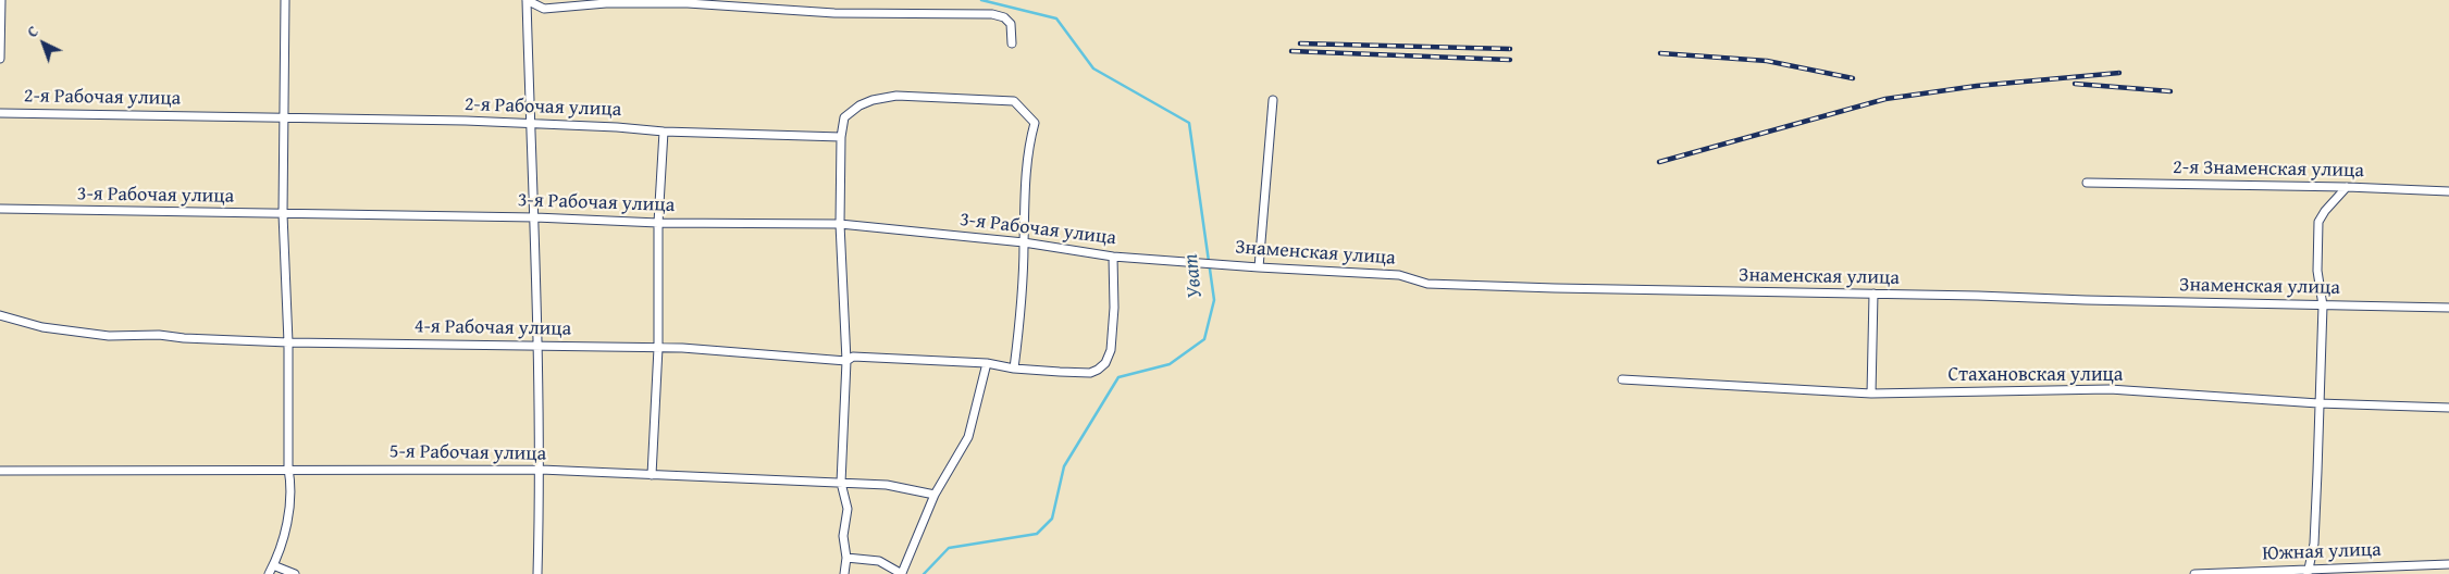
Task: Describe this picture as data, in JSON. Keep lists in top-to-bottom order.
{
  "streets": {
    "street": [
      "2-я Рабочая улица",
      "2-я Знаменская улица",
      "3-я Рабочая улица",
      "Знаменская улица",
      "4-я Рабочая улица",
      "Стахановская улица",
      "5-я Рабочая улица",
      "Южная улица"
    ]
  },
  "crossings": [
    ["3-я Рабочая улица", "Знаменская улица"],
    ["3-я Рабочая улица", "4-я Рабочая улица"]
  ],
  "water": ["Уват"],
  "north": "top left"
}
